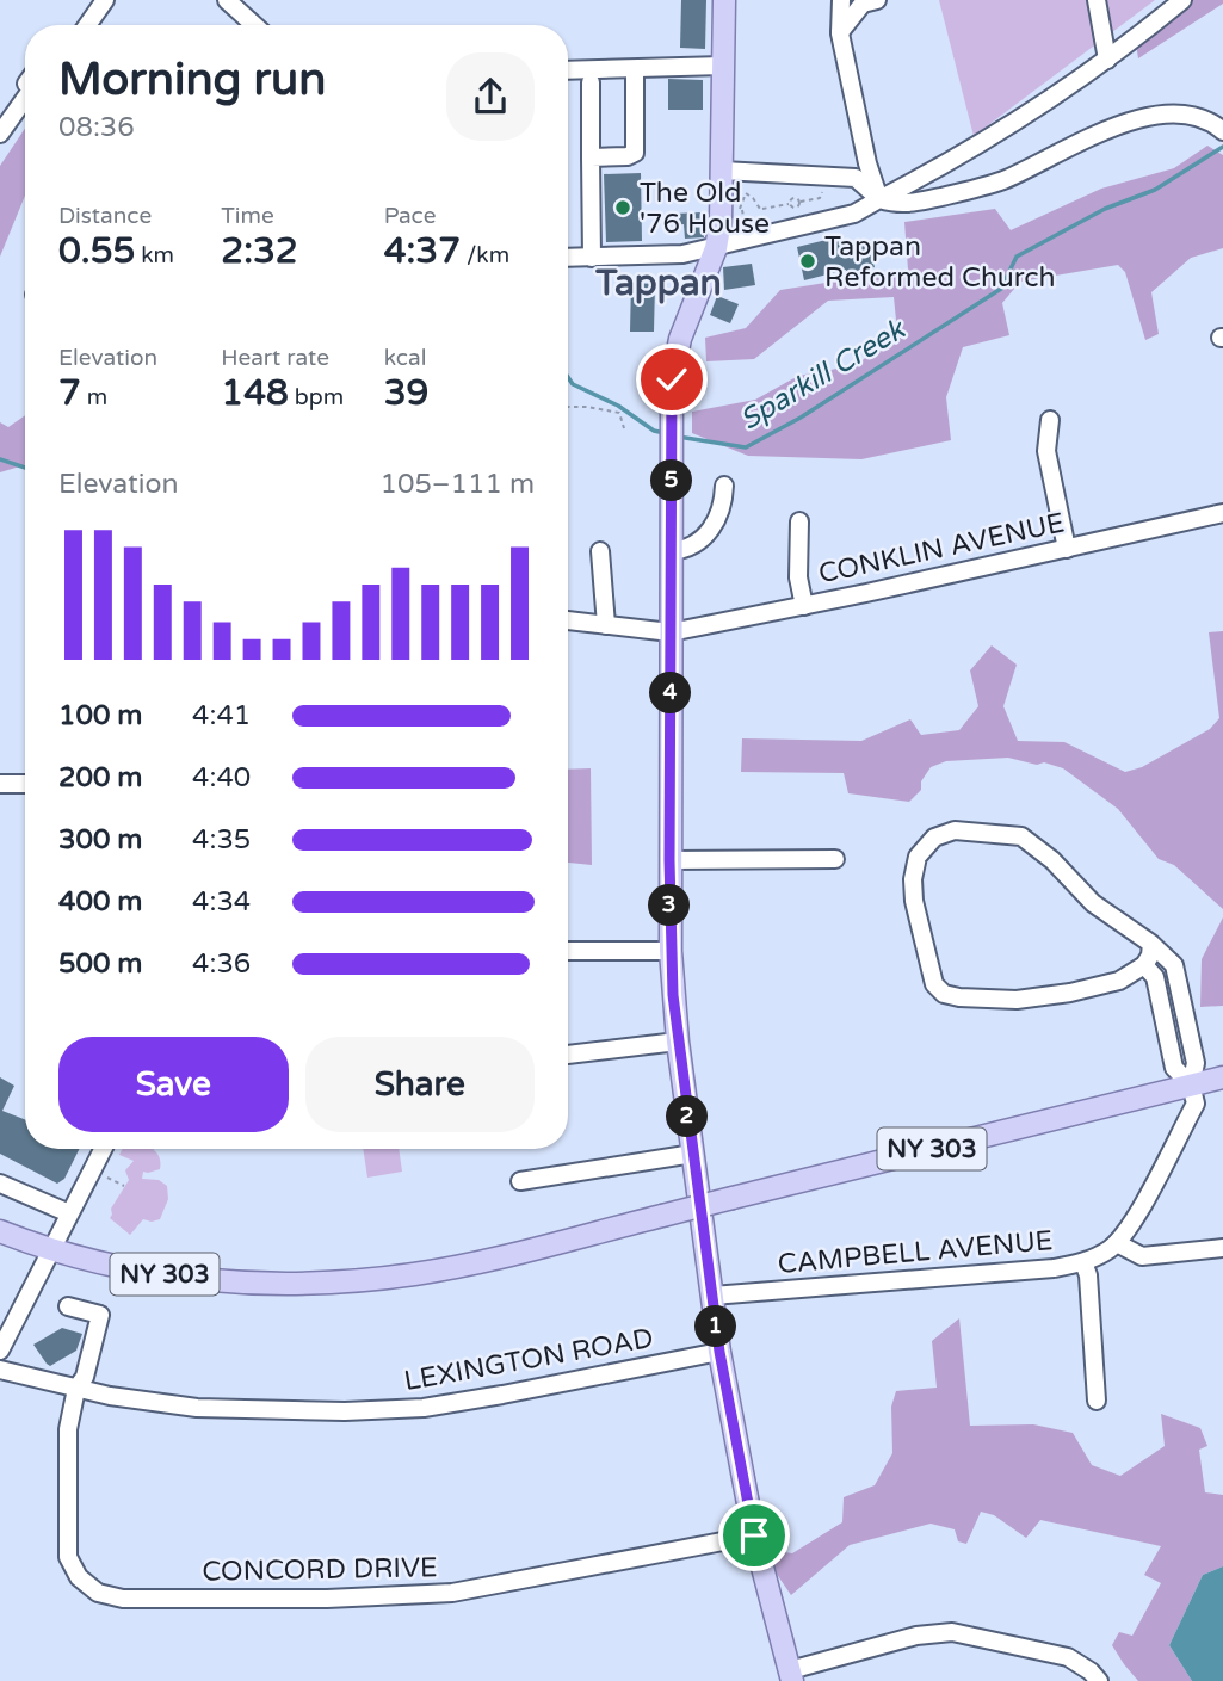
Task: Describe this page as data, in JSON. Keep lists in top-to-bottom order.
{
  "streets": {
    "main road": ["NY 303"],
    "street": [
      "CONKLIN AVENUE",
      "CAMPBELL AVENUE",
      "LEXINGTON ROAD",
      "CONCORD DRIVE"
    ]
  },
  "crossings": [
    ["NY 303", "CAMPBELL AVENUE"],
    ["LEXINGTON ROAD", "CONCORD DRIVE"]
  ],
  "districts": ["Tappan"],
  "water": ["Sparkill Creek"],
  "places": ["The Old '76 House", "Tappan Reformed Church"],
  "page": {
    "heading": ["Morning run", "08:36"],
    "stats": [
      ["Distance", "0.55 km"],
      ["Time", "2:32"],
      ["Pace", "4:37 /km"],
      ["Elevation", "7 m"],
      ["Heart rate", "148 bpm"],
      ["kcal", "39"]
    ],
    "chart": ["Elevation", "105–111 m"],
    "pins": [
      "5",
      "4",
      "3",
      "2",
      "1"
    ],
    "list": [
      {
        "name": "100 m",
        "note": "4:41"
      },
      {
        "name": "200 m",
        "note": "4:40"
      },
      {
        "name": "300 m",
        "note": "4:35"
      },
      {
        "name": "400 m",
        "note": "4:34"
      },
      {
        "name": "500 m",
        "note": "4:36"
      }
    ],
    "buttons": ["Save", "Share"]
  }
}
